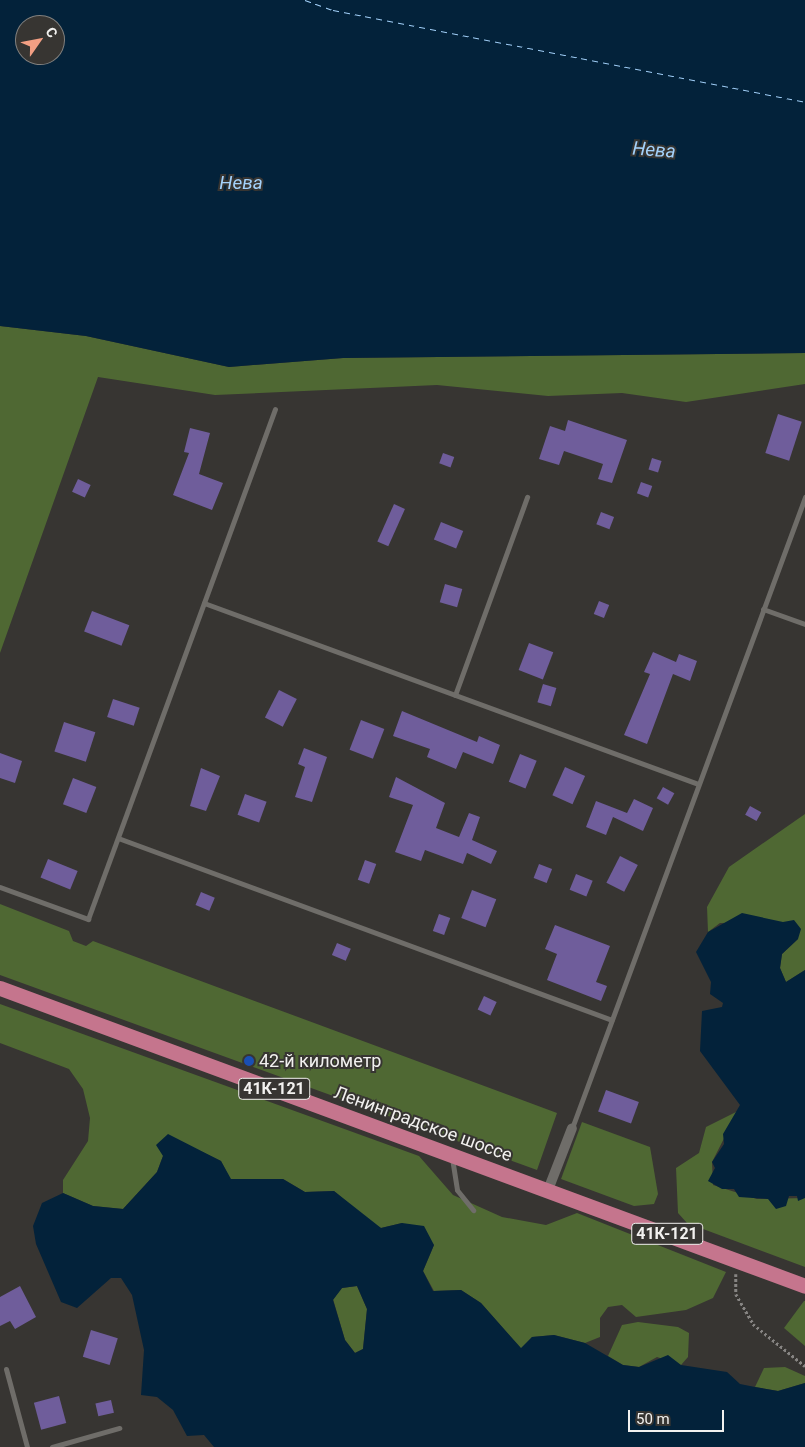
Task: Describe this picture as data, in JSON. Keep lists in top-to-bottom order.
{
  "streets": {
    "main road": ["41К-121", "Ленинградское шоссе"]
  },
  "water": ["Нева"],
  "places": ["42-й километр"],
  "scale_bar": "50 m",
  "north": "top right"
}
